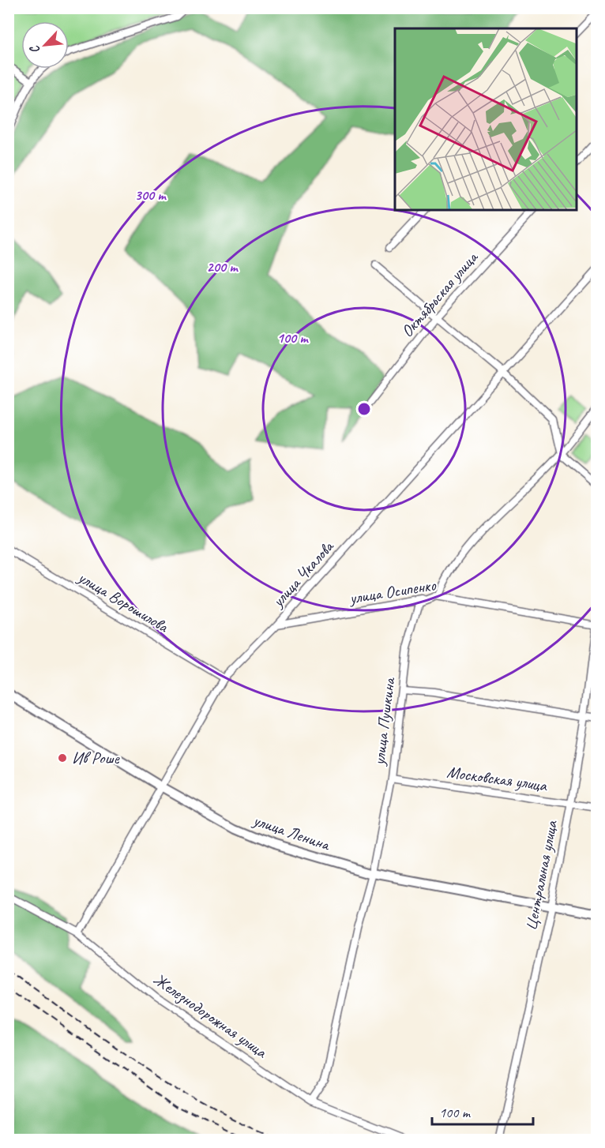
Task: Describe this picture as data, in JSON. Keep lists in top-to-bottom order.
{
  "streets": {
    "street": [
      "Октябрьская улица",
      "улица Чкалова",
      "улица Осипенко",
      "улица Ворошилова",
      "улица Пушкина",
      "Московская улица",
      "улица Ленина",
      "Центральная улица",
      "Железнодорожная улица"
    ]
  },
  "crossings": [
    ["улица Чкалова", "улица Осипенко"],
    ["улица Чкалова", "улица Ворошилова"],
    ["улица Чкалова", "улица Ленина"],
    ["улица Чкалова", "Железнодорожная улица"],
    ["улица Осипенко", "улица Пушкина"],
    ["улица Осипенко", "Центральная улица"],
    ["улица Пушкина", "Московская улица"],
    ["улица Пушкина", "улица Ленина"],
    ["улица Пушкина", "Железнодорожная улица"],
    ["Московская улица", "Центральная улица"],
    ["улица Ленина", "Центральная улица"]
  ],
  "places": ["Ив Роше"],
  "scale_bar": "100 m",
  "north": "bottom left",
  "rings": ["300 m", "200 m", "100 m"]
}
